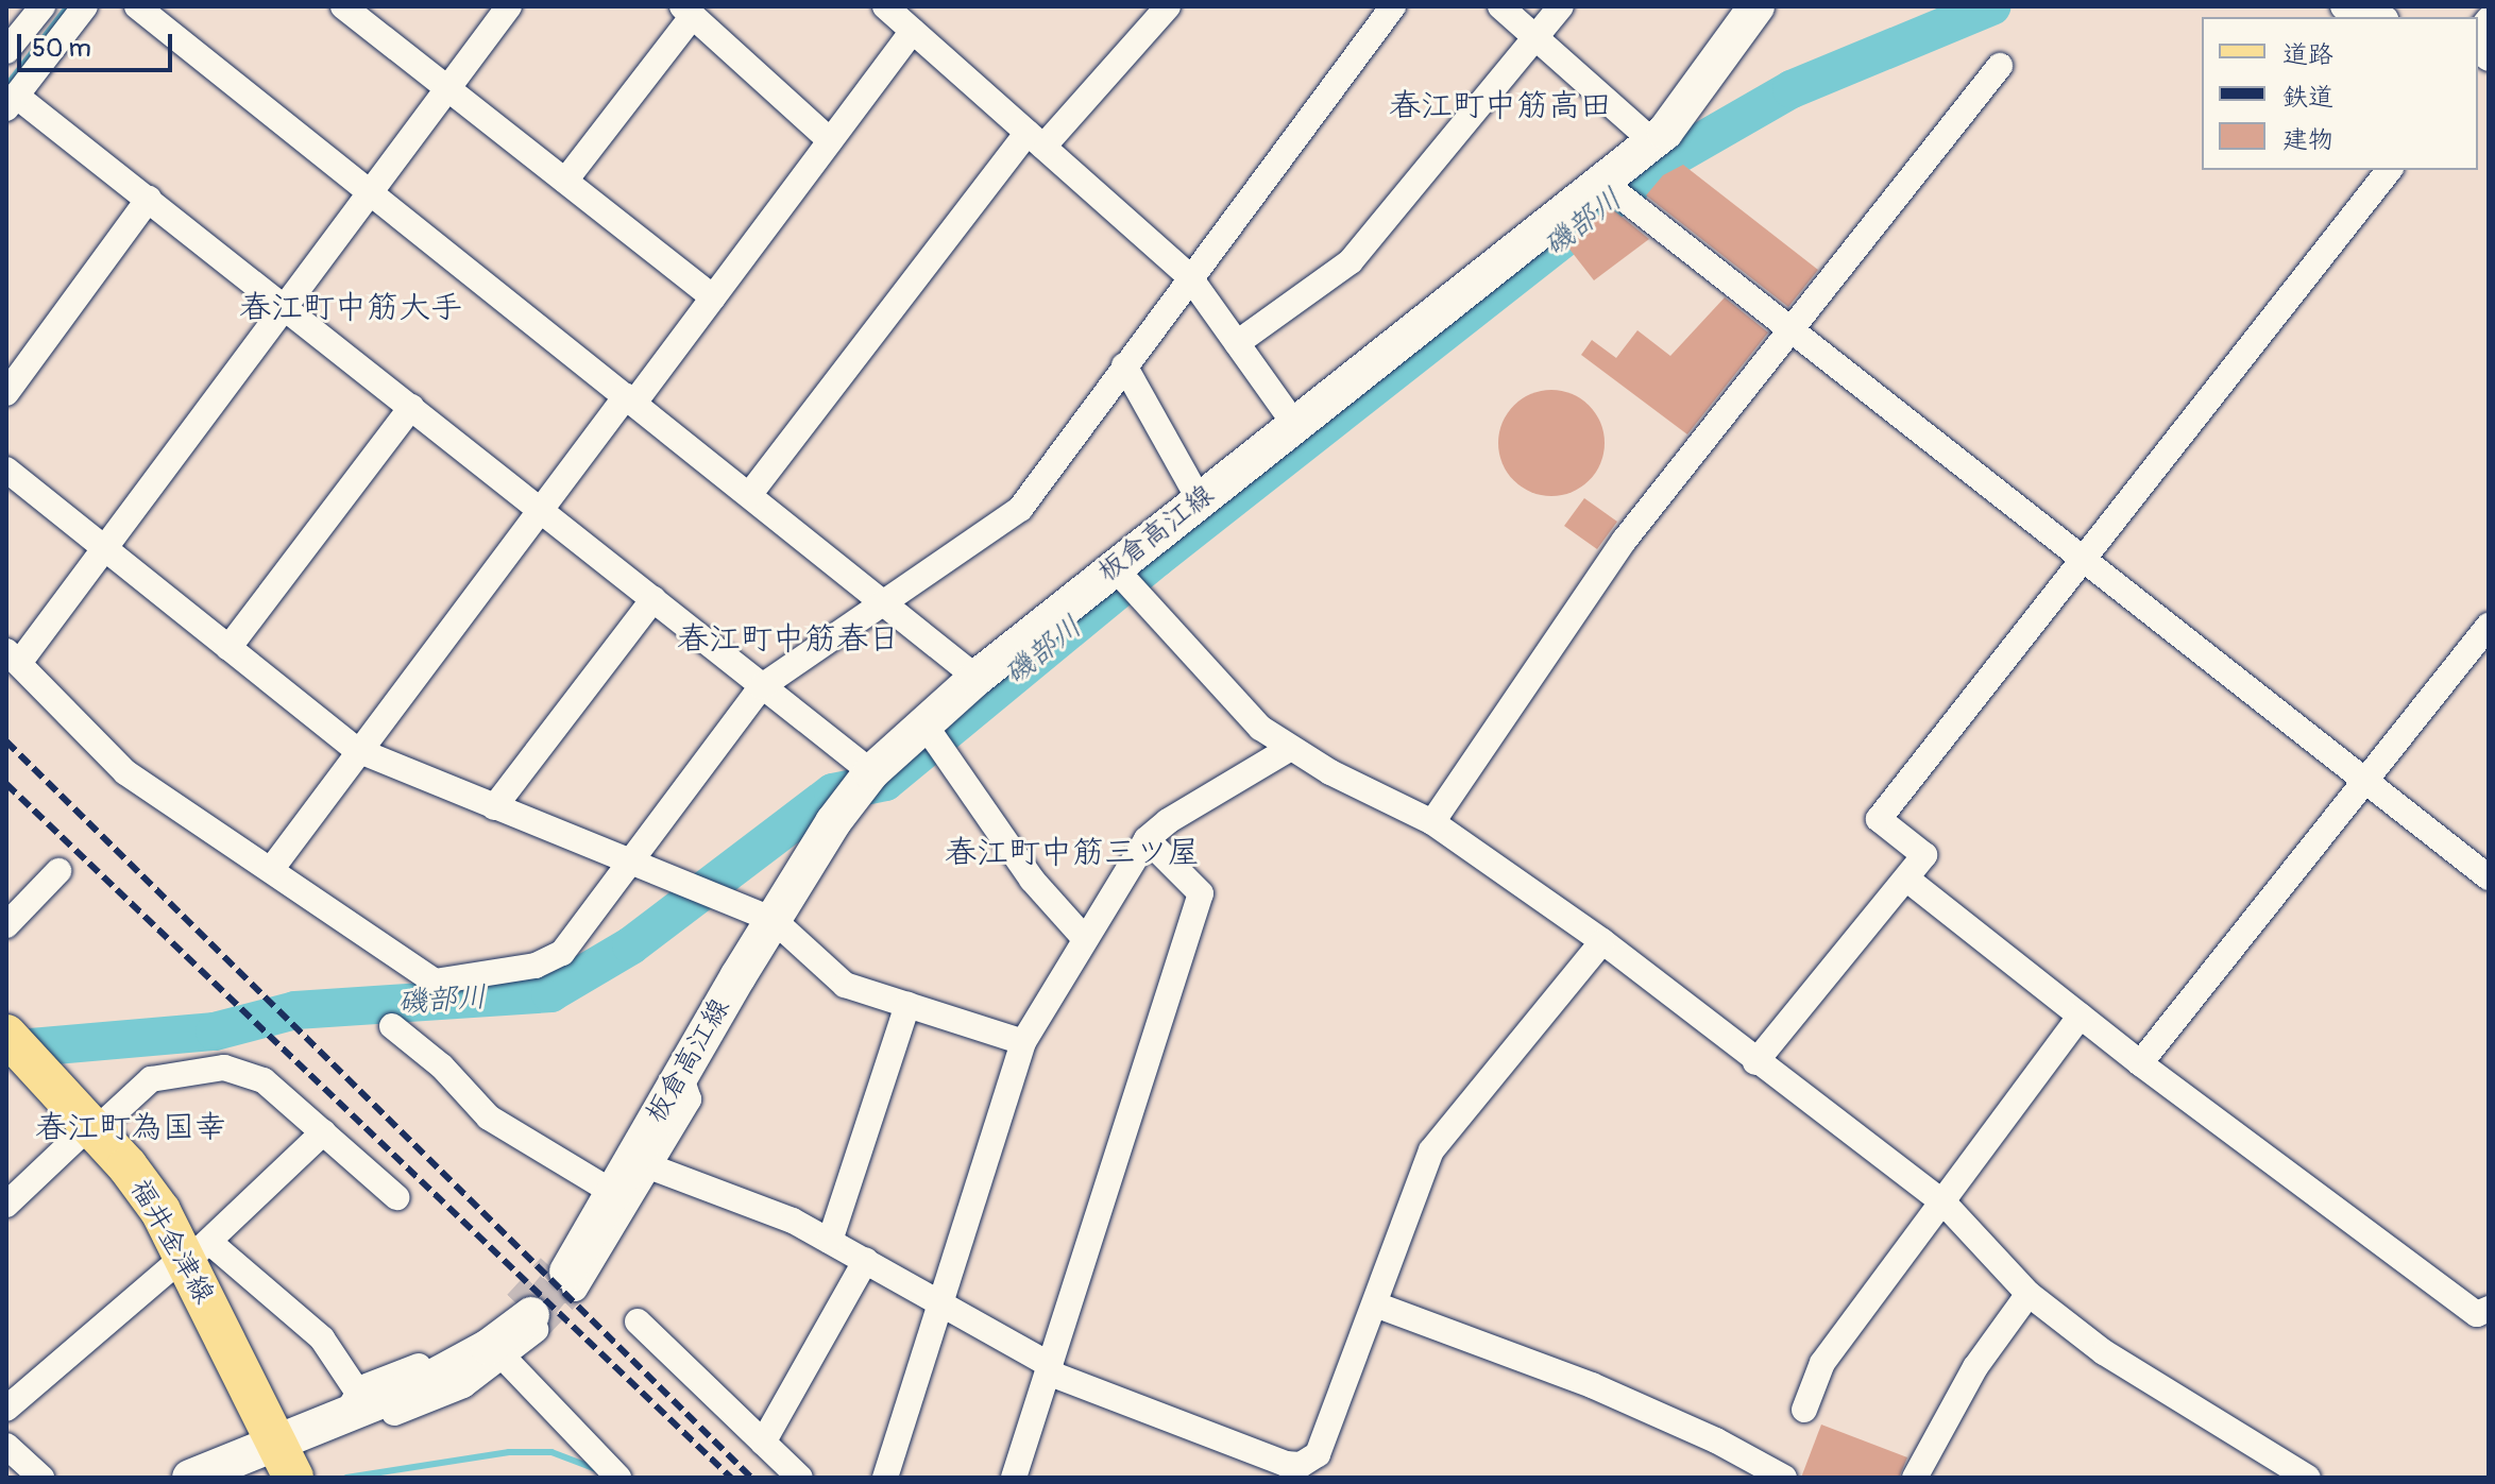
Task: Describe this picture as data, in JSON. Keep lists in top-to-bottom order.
{
  "streets": {
    "main road": ["板倉高江線", "福井金津線"]
  },
  "districts": [
    "春江町中筋高田",
    "春江町中筋大手",
    "春江町中筋春日",
    "春江町中筋三ツ屋",
    "春江町為国幸"
  ],
  "water": ["磯部川"],
  "legend": ["道路", "鉄道", "建物"],
  "scale_bar": "50 m"
}
